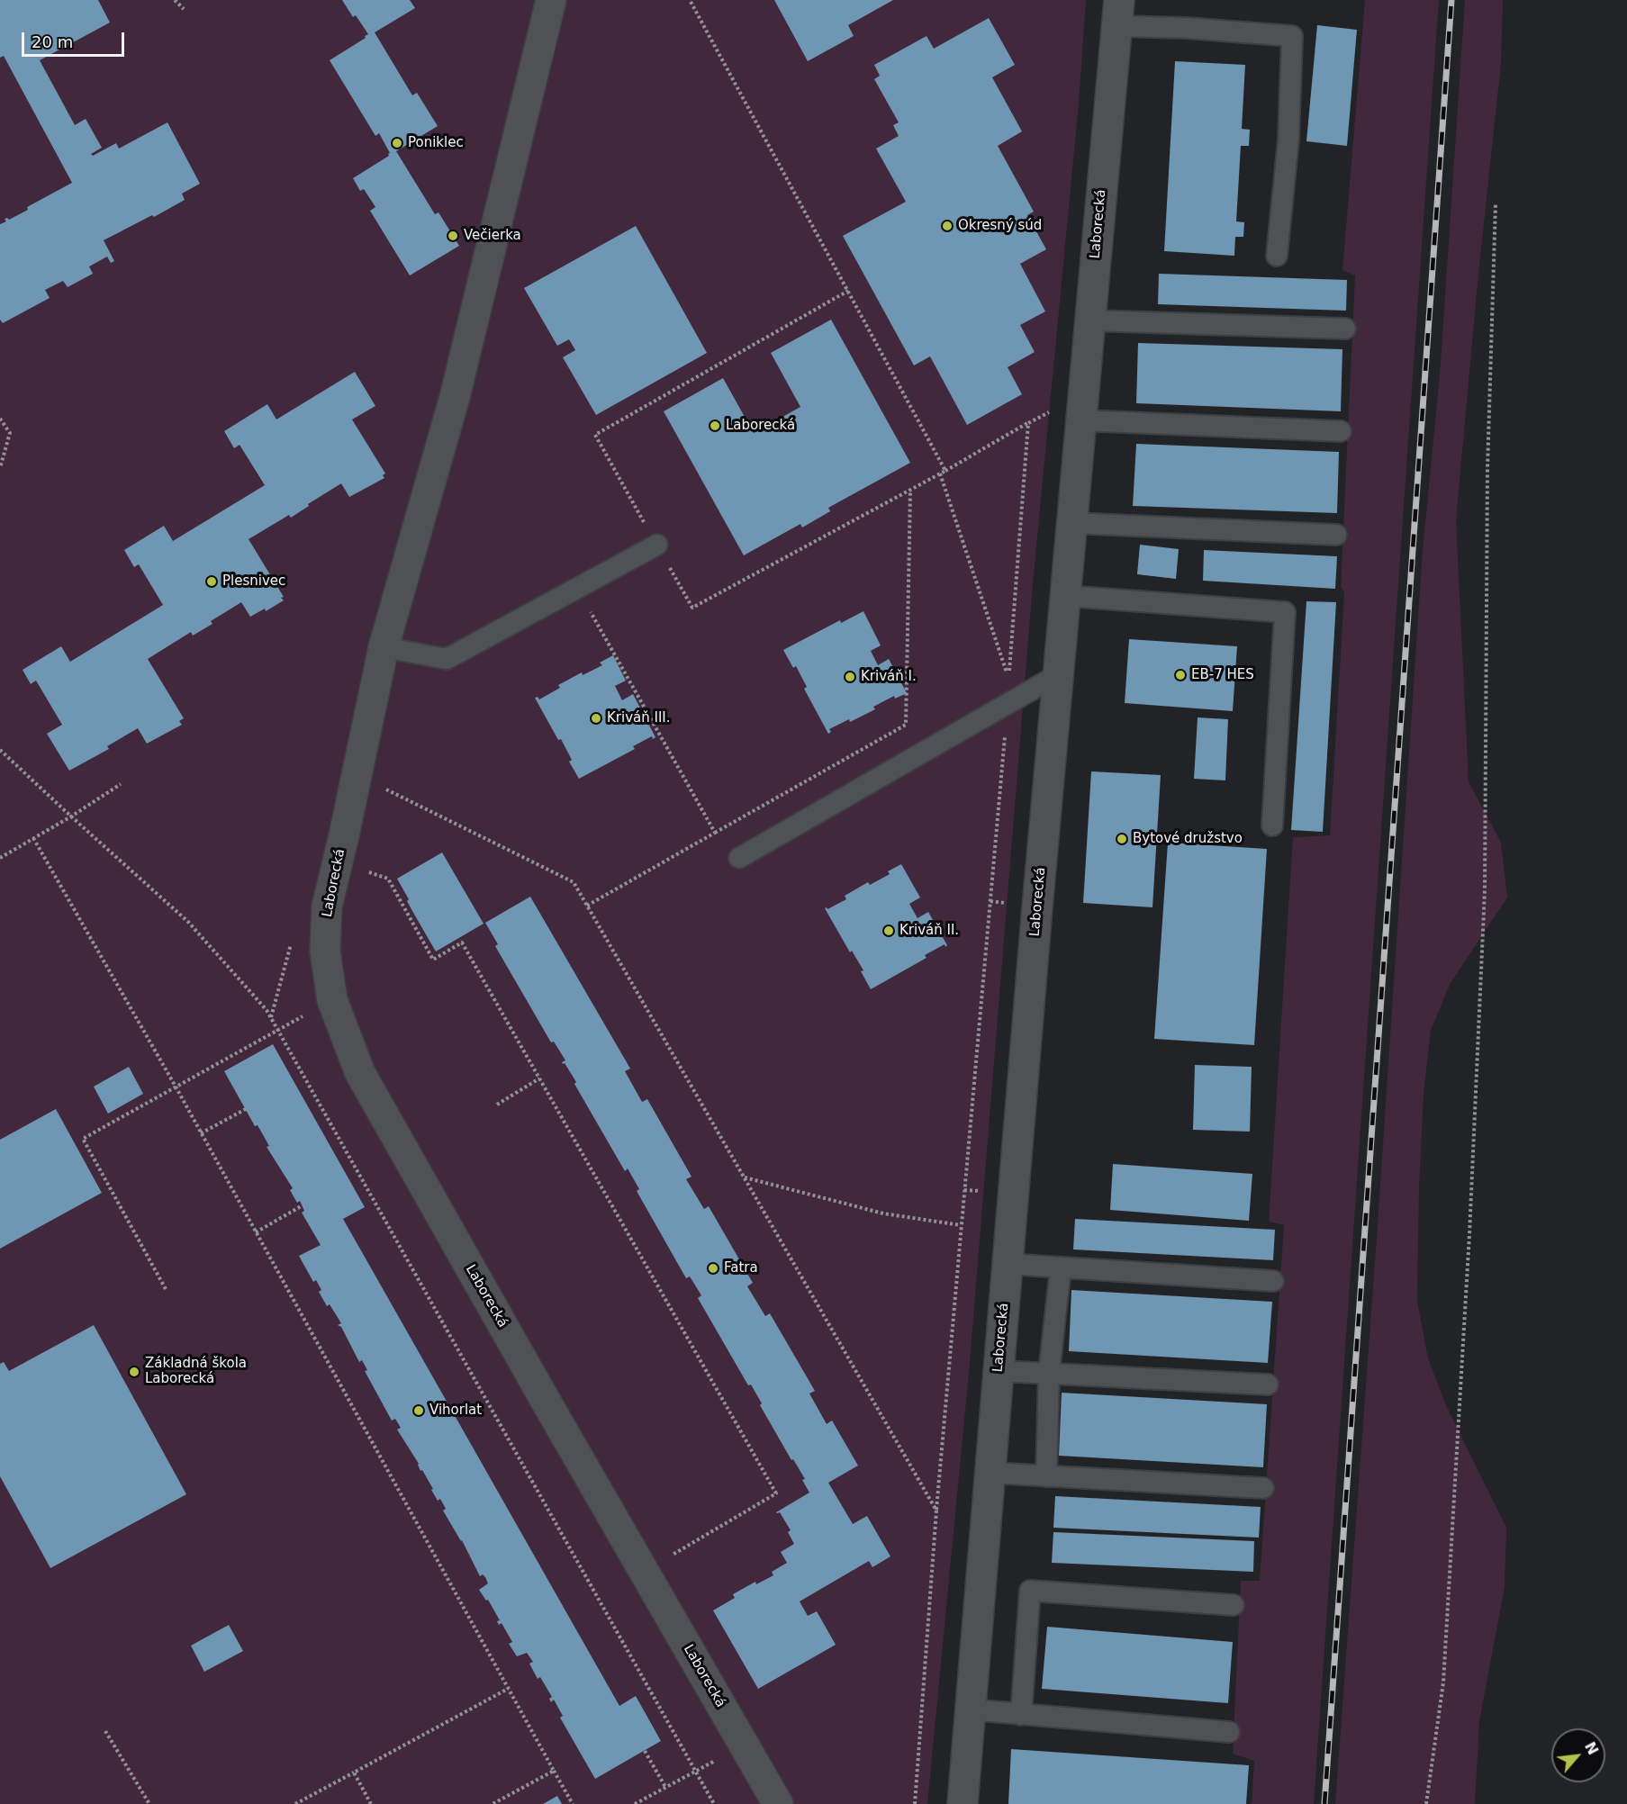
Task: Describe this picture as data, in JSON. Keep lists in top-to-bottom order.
{
  "streets": {
    "street": ["Laborecká"]
  },
  "places": [
    "Poniklec",
    "Okresný súd",
    "Večierka",
    "Laborecká",
    "Plesnivec",
    "EB-7 HES",
    "Kriváň I.",
    "Kriváň III.",
    "Bytové družstvo",
    "Kriváň II.",
    "Fatra",
    "Základná škola Laborecká",
    "Vihorlat"
  ],
  "scale_bar": "20 m",
  "north": "top right"
}
